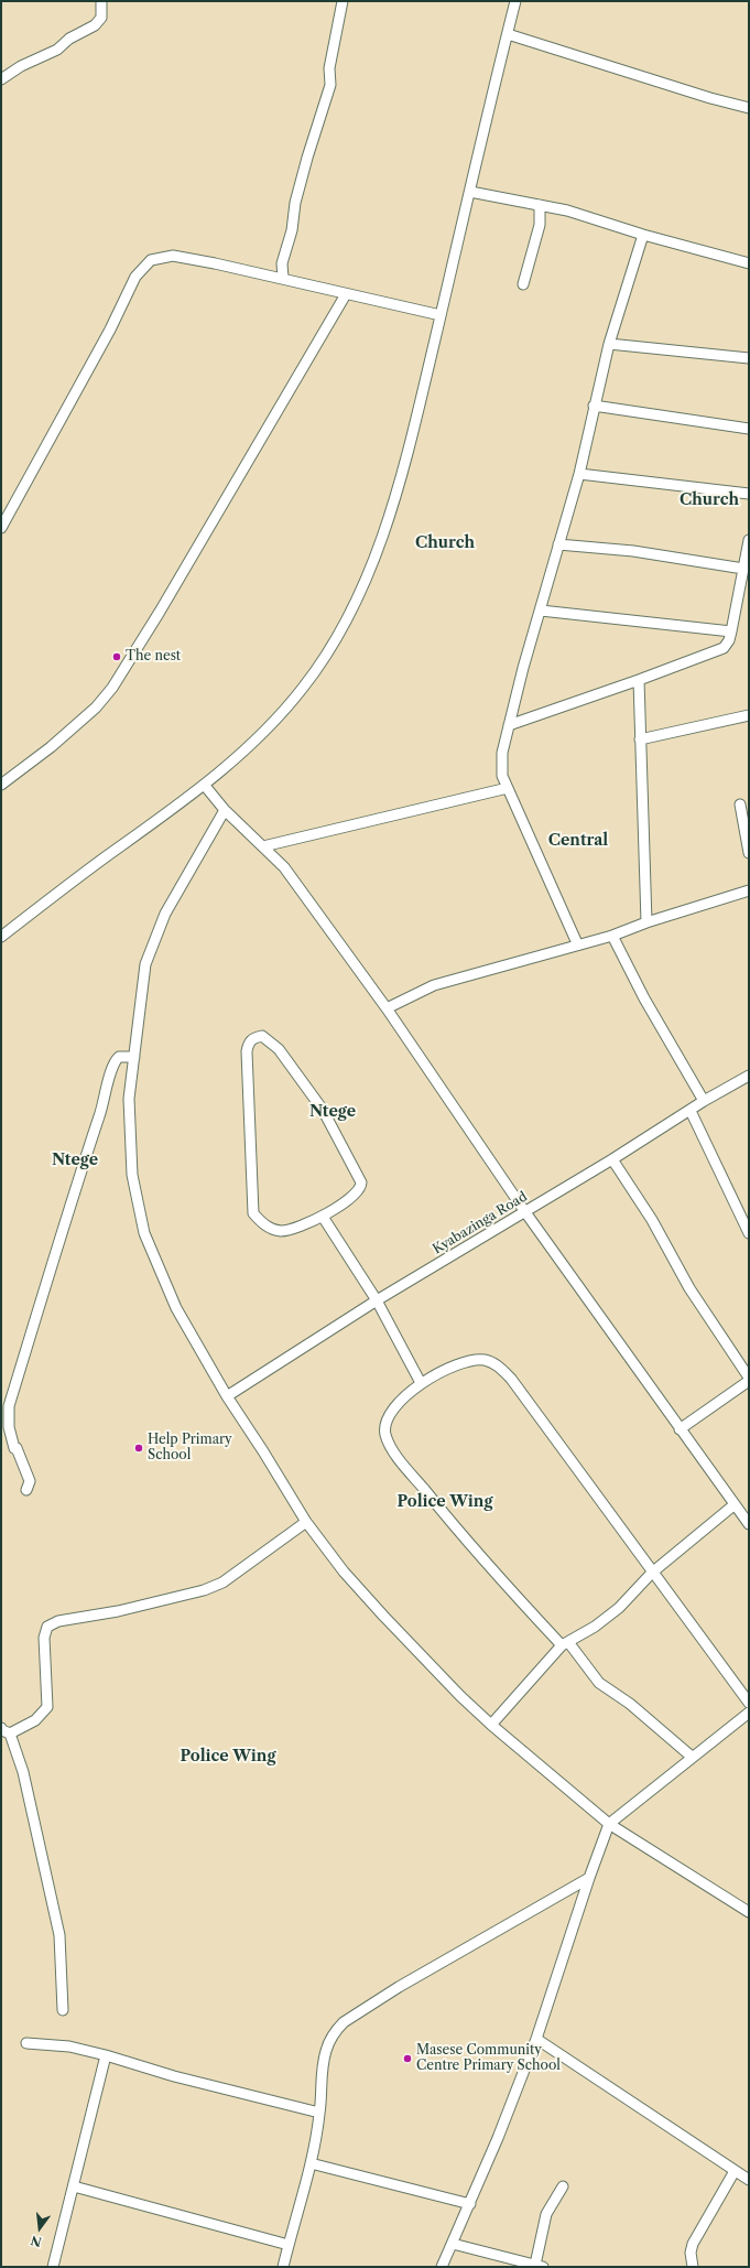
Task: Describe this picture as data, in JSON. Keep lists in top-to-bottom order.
{
  "streets": {
    "street": ["Kyabazinga Road"]
  },
  "districts": [
    "Church",
    "Church",
    "Central",
    "Ntege",
    "Ntege",
    "Police Wing",
    "Police Wing"
  ],
  "places": ["The nest", "Help Primary School", "Masese Community Centre Primary School"],
  "north": "bottom"
}
